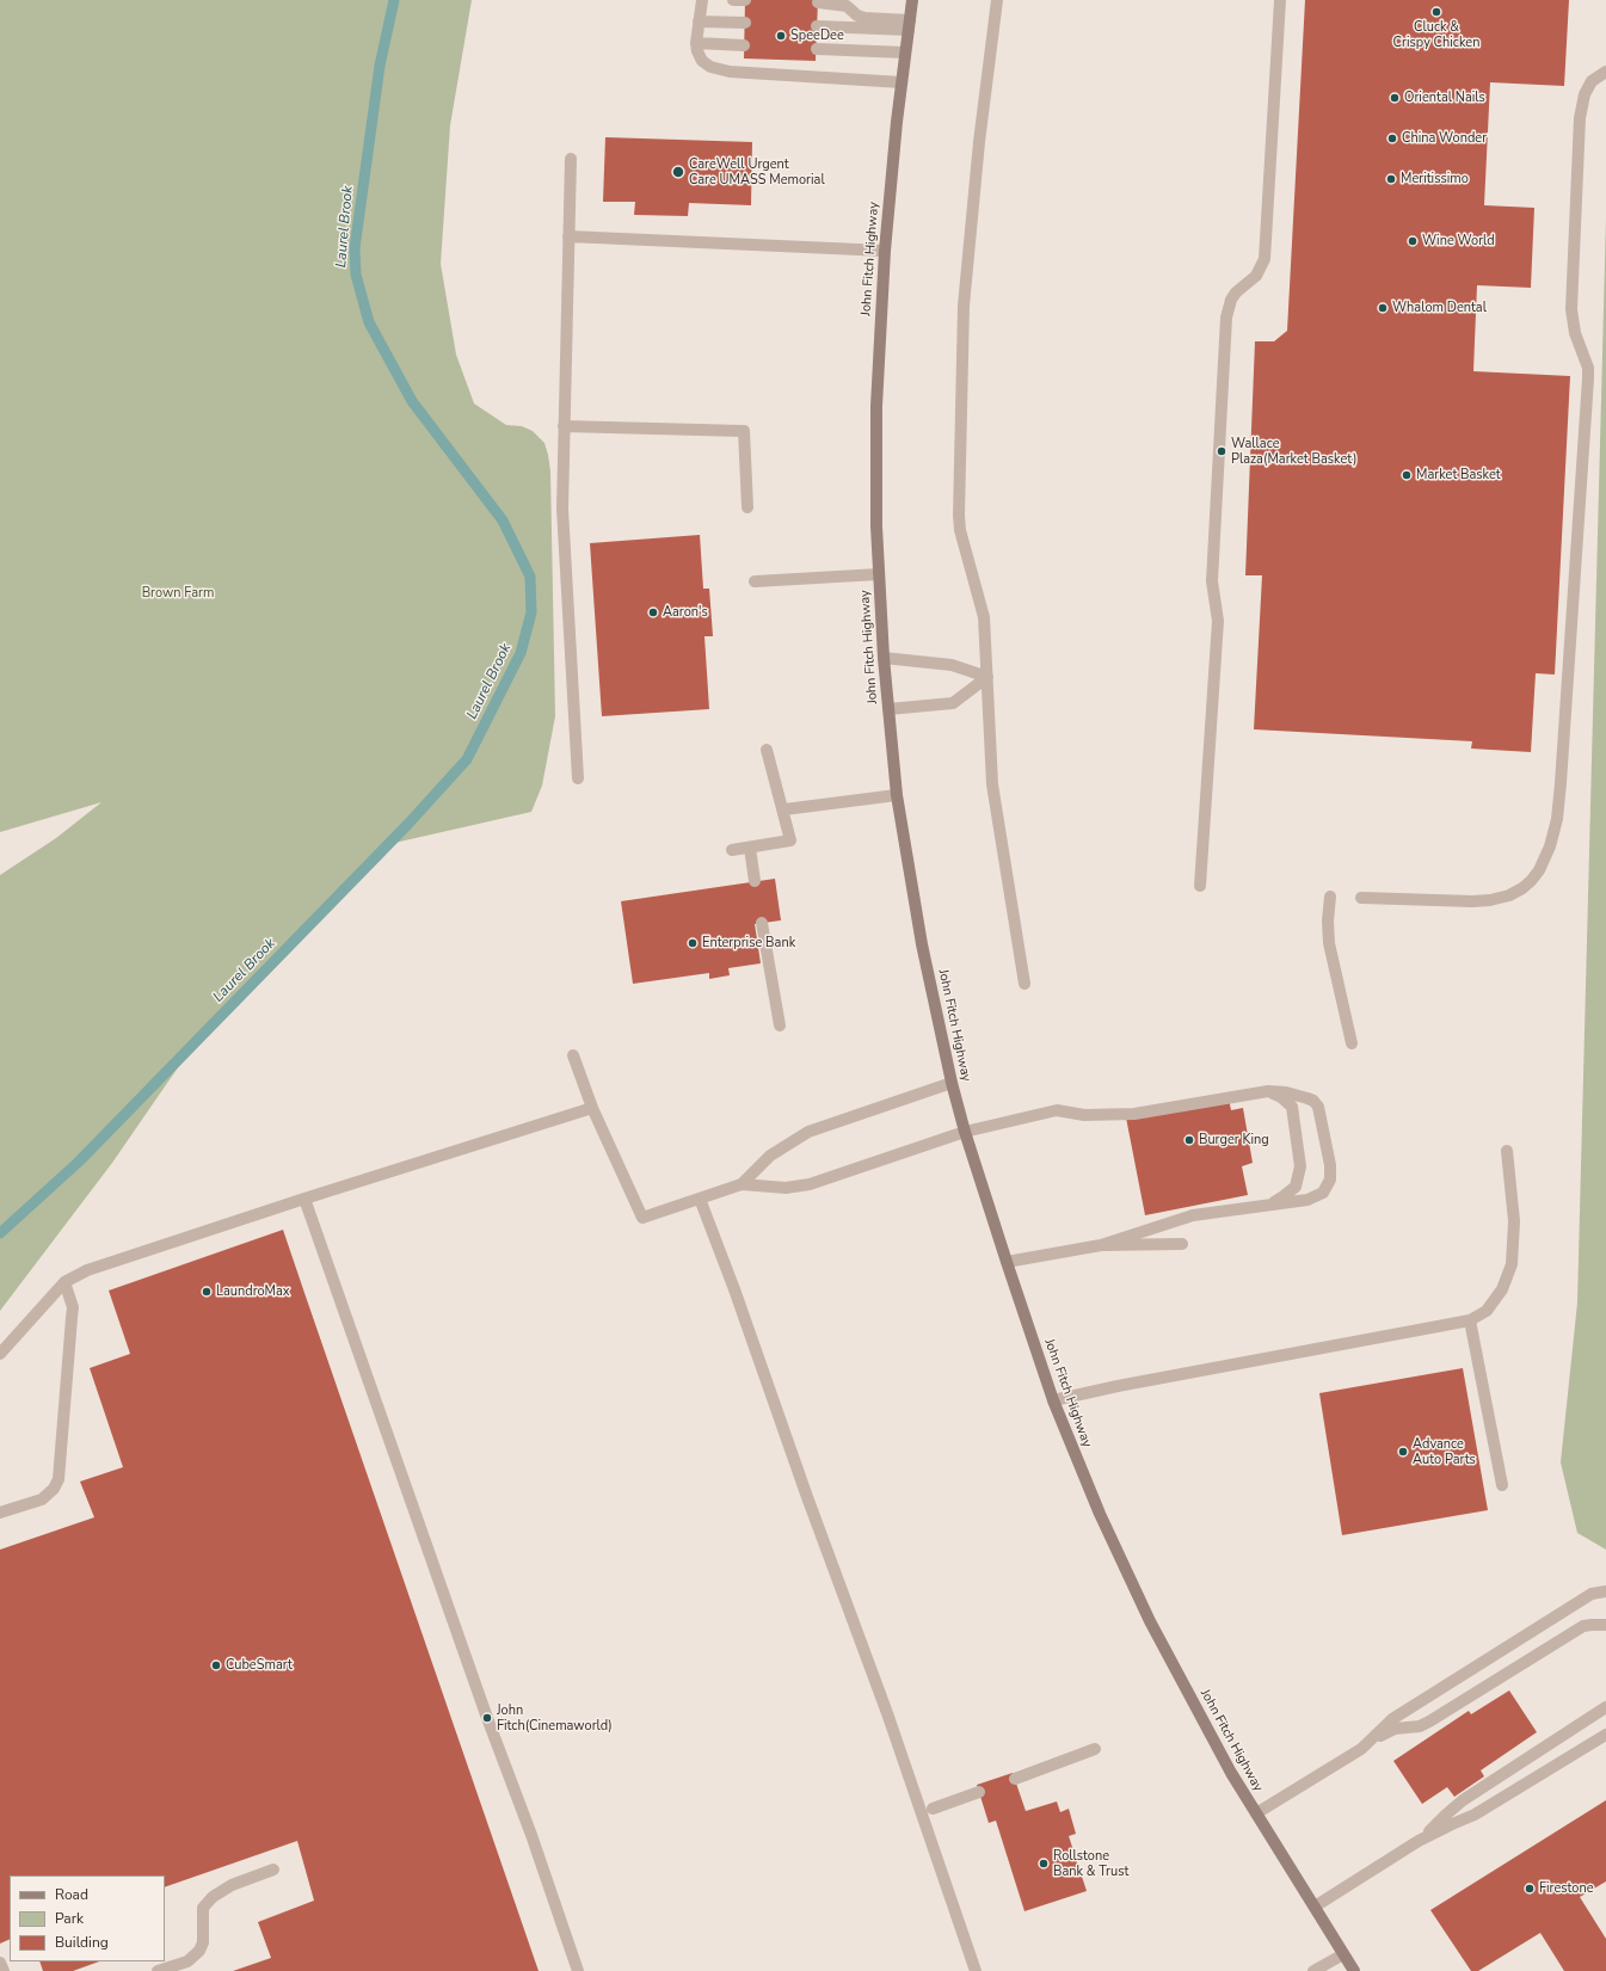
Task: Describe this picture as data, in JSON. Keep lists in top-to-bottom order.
{
  "streets": {
    "main road": ["John Fitch Highway"]
  },
  "water": ["Laurel Brook"],
  "parks": ["Brown Farm"],
  "places": [
    "Cluck & Crispy Chicken",
    "SpeeDee",
    "Oriental Nails",
    "China Wonder",
    "CareWell Urgent Care UMASS Memorial",
    "Meritissimo",
    "Wine World",
    "Whalom Dental",
    "Wallace Plaza(Market Basket)",
    "Market Basket",
    "Aaron's",
    "Enterprise Bank",
    "Burger King",
    "LaundroMax",
    "Advance Auto Parts",
    "CubeSmart",
    "John Fitch(Cinemaworld)",
    "Rollstone Bank & Trust",
    "Firestone"
  ],
  "legend": ["Road", "Park", "Building"]
}
